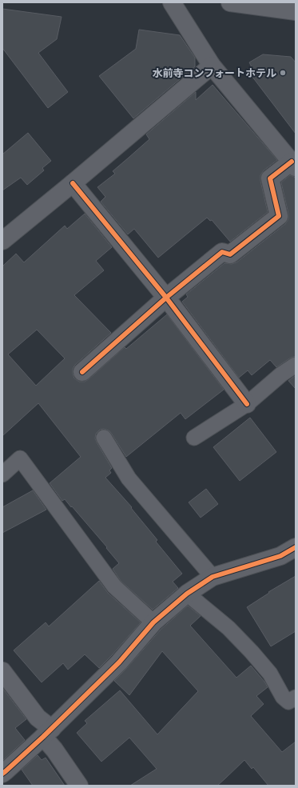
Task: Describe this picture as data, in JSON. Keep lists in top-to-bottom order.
{
  "places": ["水前寺コンフォートホテル"]
}
